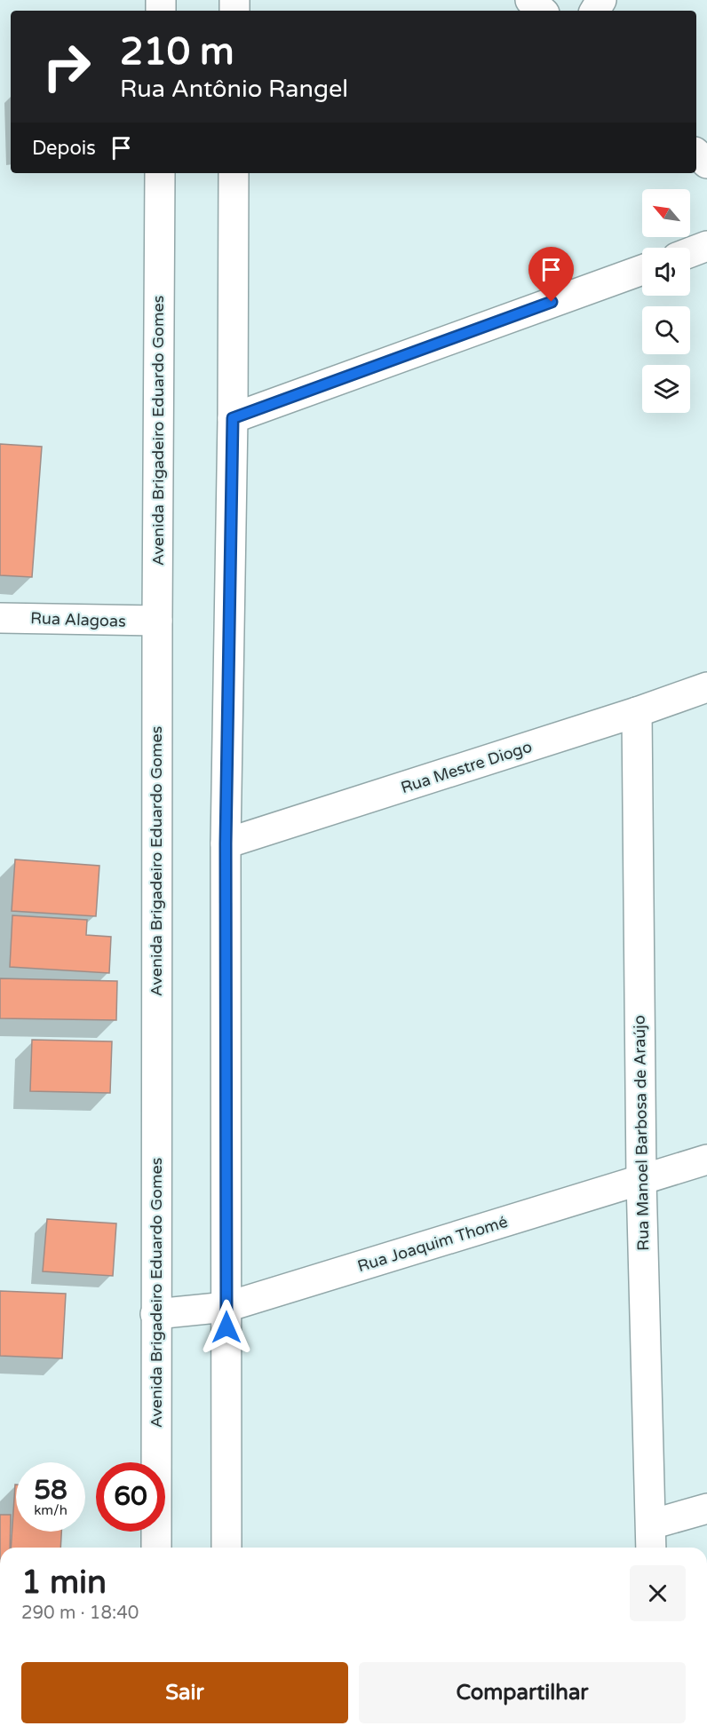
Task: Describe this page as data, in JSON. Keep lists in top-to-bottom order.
{
  "streets": {
    "main road": [
      "Avenida Brigadeiro Eduardo Gomes",
      "Rua Alagoas",
      "Rua Mestre Diogo",
      "Rua Manoel Barbosa de Araújo",
      "Rua Joaquim Thomé"
    ]
  },
  "crossings": [
    ["Avenida Brigadeiro Eduardo Gomes", "Rua Alagoas"],
    ["Avenida Brigadeiro Eduardo Gomes", "Rua Joaquim Thomé"],
    ["Rua Mestre Diogo", "Rua Manoel Barbosa de Araújo"],
    ["Rua Manoel Barbosa de Araújo", "Rua Joaquim Thomé"]
  ],
  "north": "top left",
  "page": {
    "turn": ["210 m", "Rua Antônio Rangel"],
    "then": "Depois",
    "speed": "58 km/h",
    "limit": "60",
    "heading": ["1 min", "290 m · 18:40"],
    "buttons": ["Sair", "Compartilhar"]
  }
}
